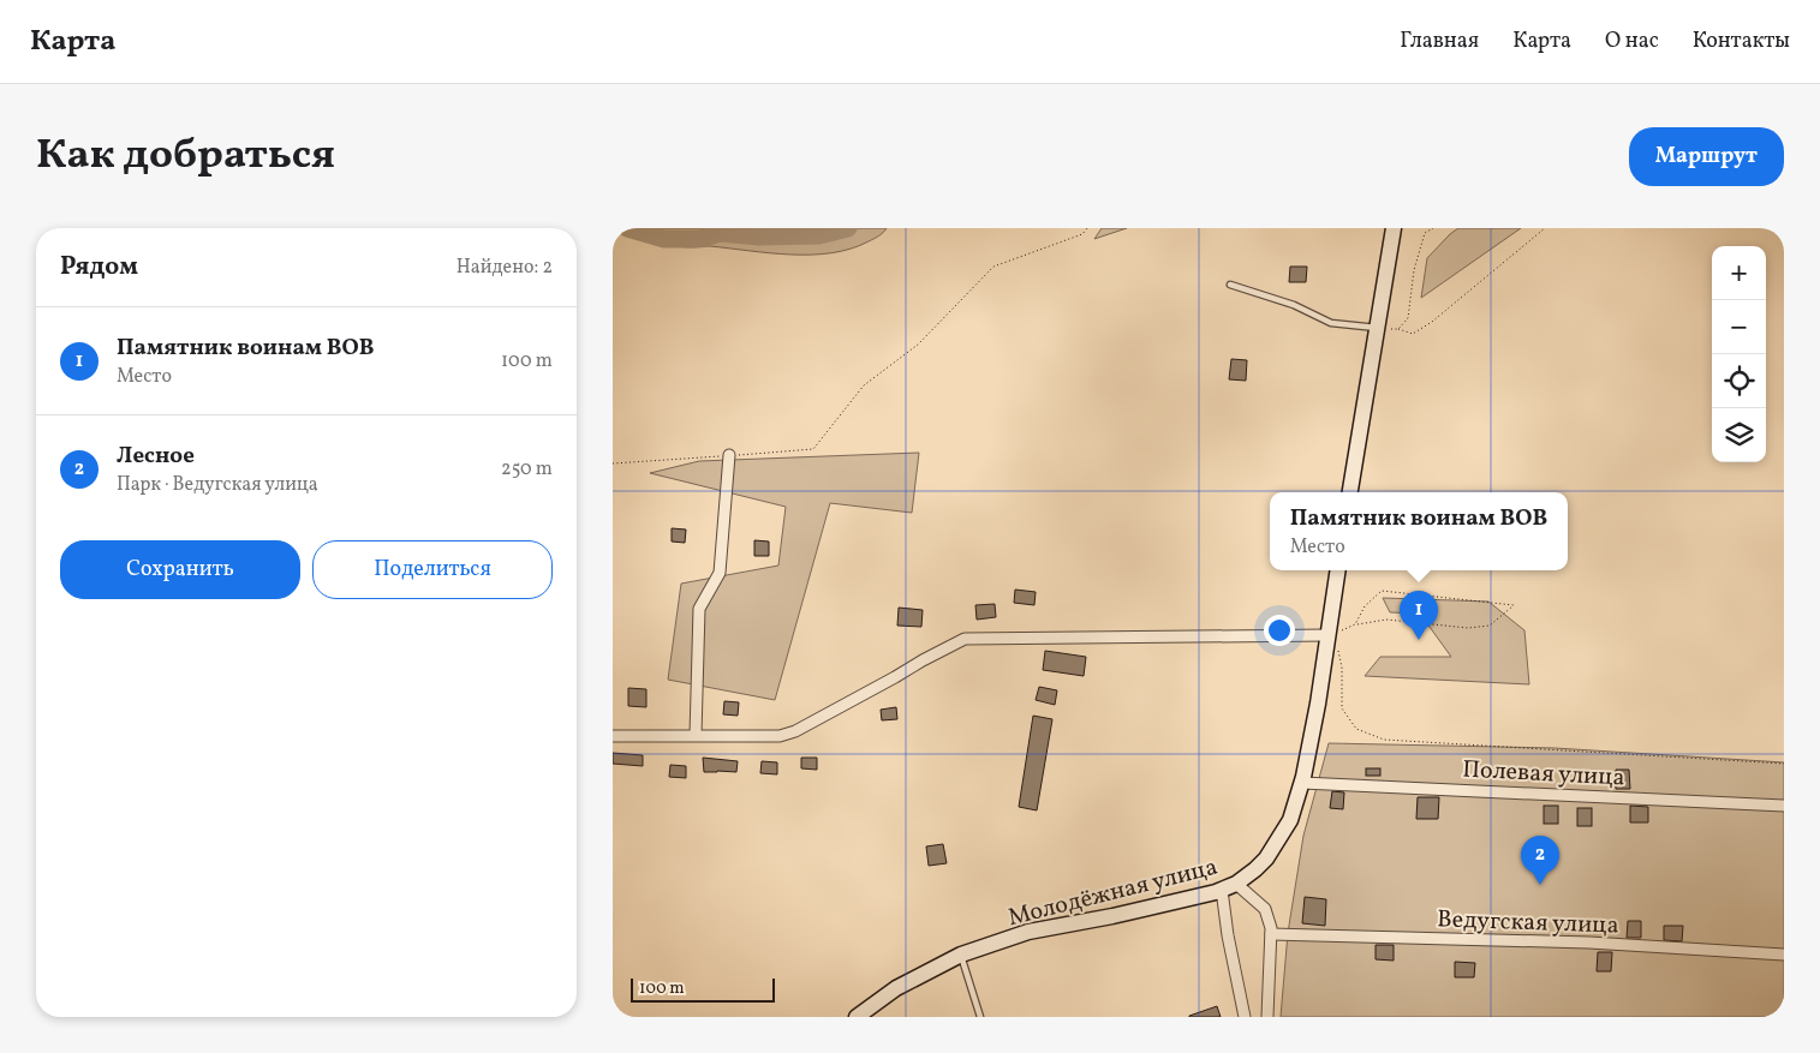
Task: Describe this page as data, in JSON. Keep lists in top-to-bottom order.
{
  "streets": {
    "main road": ["Молодёжная улица"],
    "street": ["Полевая улица", "Ведугская улица"]
  },
  "crossings": [
    ["Полевая улица", "Молодёжная улица"]
  ],
  "scale_bar": "100 m",
  "page": {
    "header": "Карта",
    "nav": [
      "Главная",
      "Карта",
      "О нас",
      "Контакты"
    ],
    "title": "Как добраться",
    "buttons": [
      "Маршрут",
      ["Сохранить", "Поделиться"]
    ],
    "heading": ["Рядом", "Найдено: 2"],
    "map_buttons": ["+", "−"],
    "list": [
      {
        "mark": "1",
        "name": "Памятник воинам ВОВ",
        "note": "Место",
        "value": "100 m"
      },
      {
        "mark": "2",
        "name": "Лесное",
        "note": "Парк · Ведугская улица",
        "value": "250 m"
      }
    ],
    "popup": ["Памятник воинам ВОВ", "Место"],
    "pins": ["1", "2"],
    "scale": "100 m"
  }
}
